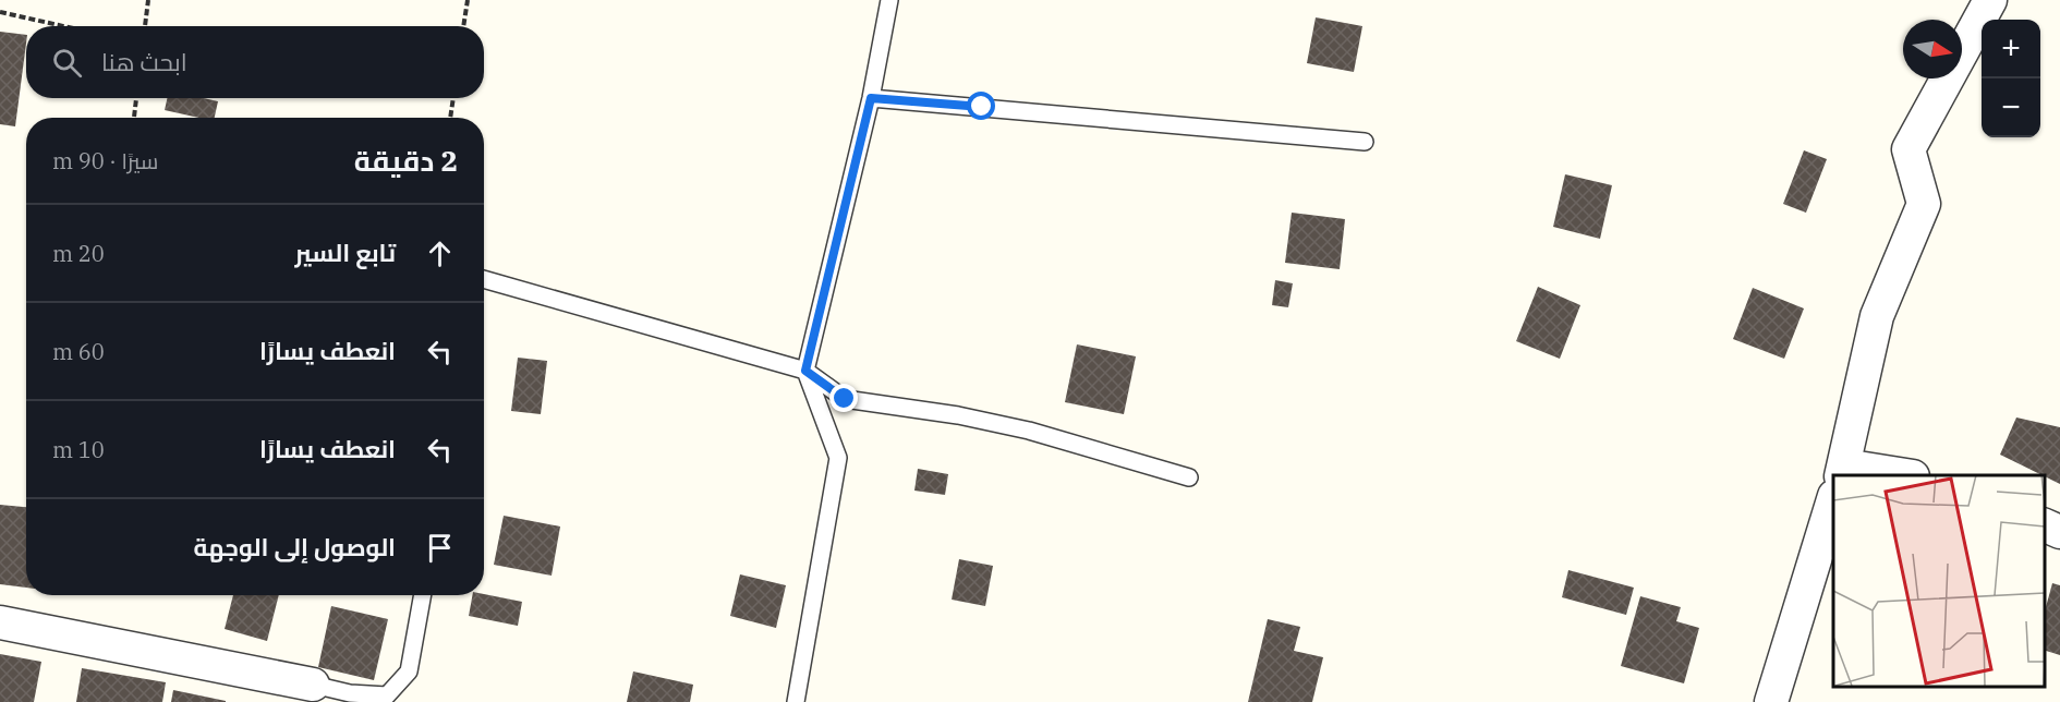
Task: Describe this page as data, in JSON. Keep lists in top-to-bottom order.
{
  "north": "right",
  "page": {
    "map_buttons": ["+", "−"],
    "search": "ابحث هنا",
    "heading": ["2 دقيقة", "سيرًا · 90 m"],
    "list": [
      ["تابع السير", "20 m"],
      ["انعطف يسارًا", "60 m"],
      ["انعطف يسارًا", "10 m"],
      "الوصول إلى الوجهة"
    ]
  }
}
